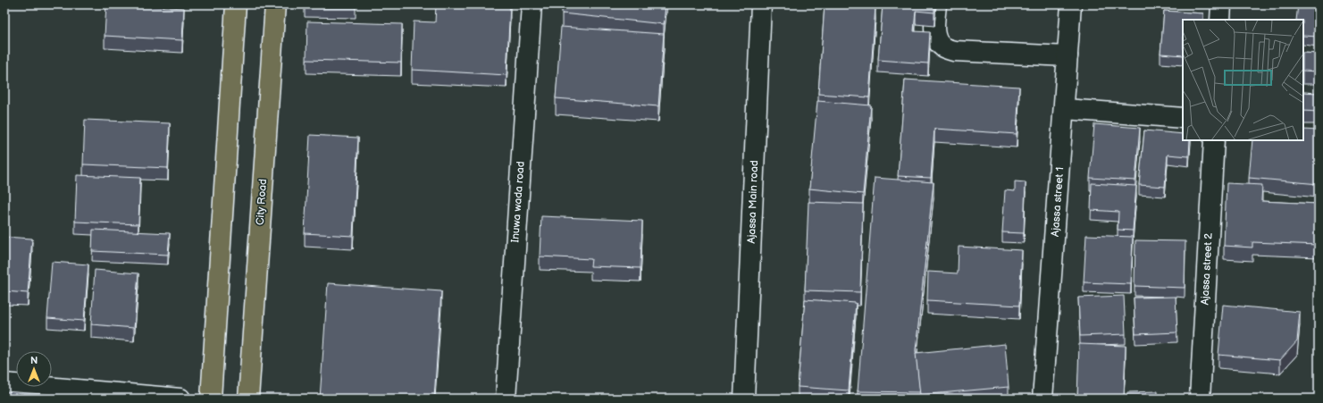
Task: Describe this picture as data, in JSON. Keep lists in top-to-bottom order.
{
  "streets": {
    "highway": ["City Road"],
    "street": [
      "Inuwa wada road",
      "Ajassa Main road",
      "Ajassa street 1",
      "Ajassa street 2"
    ]
  },
  "north": "top"
}
